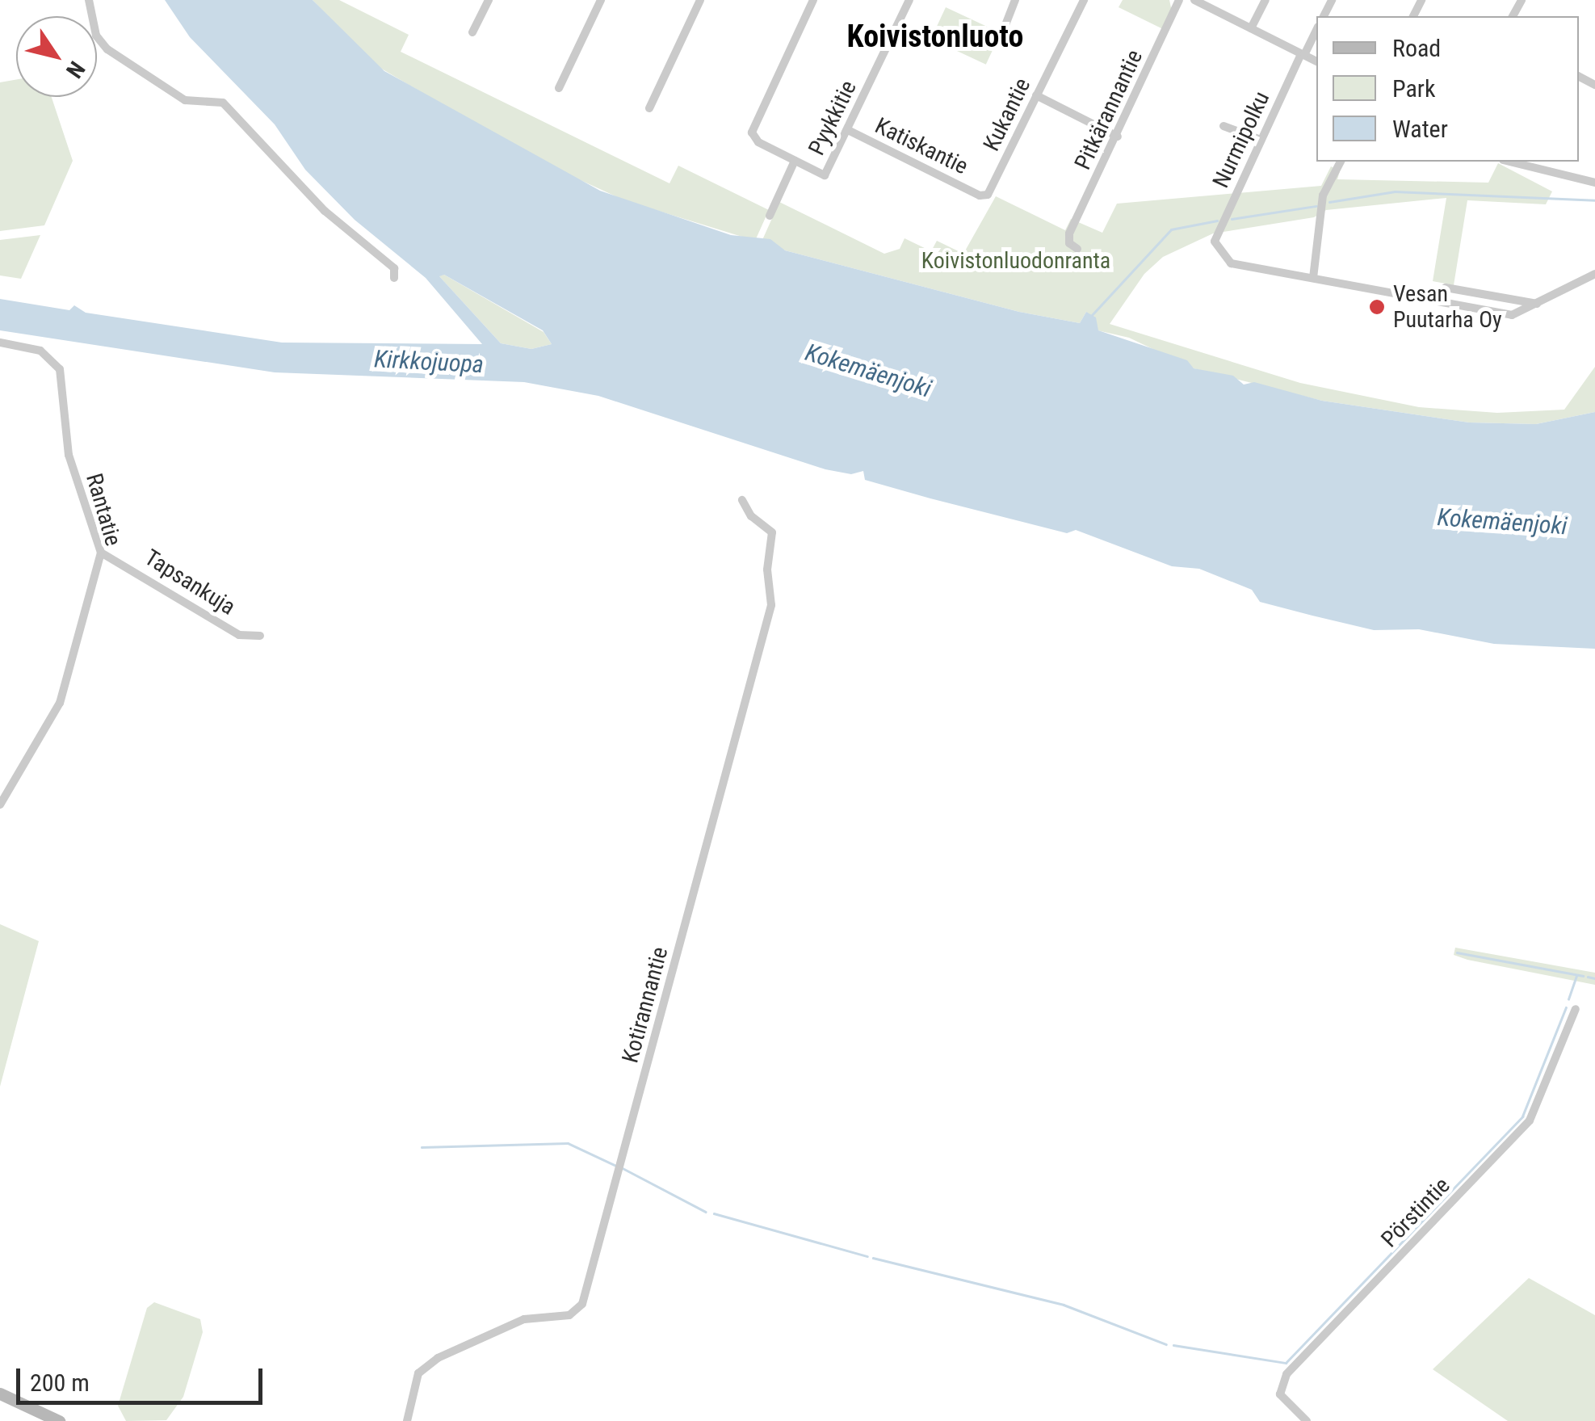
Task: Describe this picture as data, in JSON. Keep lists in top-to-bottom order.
{
  "streets": {
    "street": [
      "Pitkärannantie",
      "Kukantie",
      "Pyykkitie",
      "Nurmipolku",
      "Katiskantie",
      "Rantatie",
      "Tapsankuja",
      "Kotirannantie",
      "Pörstintie"
    ]
  },
  "crossings": [
    ["Kukantie", "Katiskantie"],
    ["Pyykkitie", "Katiskantie"],
    ["Rantatie", "Tapsankuja"]
  ],
  "districts": ["Koivistonluoto"],
  "water": ["Kirkkojuopa", "Kokemäenjoki"],
  "parks": ["Koivistonluodonranta"],
  "places": ["Vesan Puutarha Oy"],
  "legend": ["Road", "Park", "Water"],
  "scale_bar": "200 m",
  "north": "bottom right"
}
